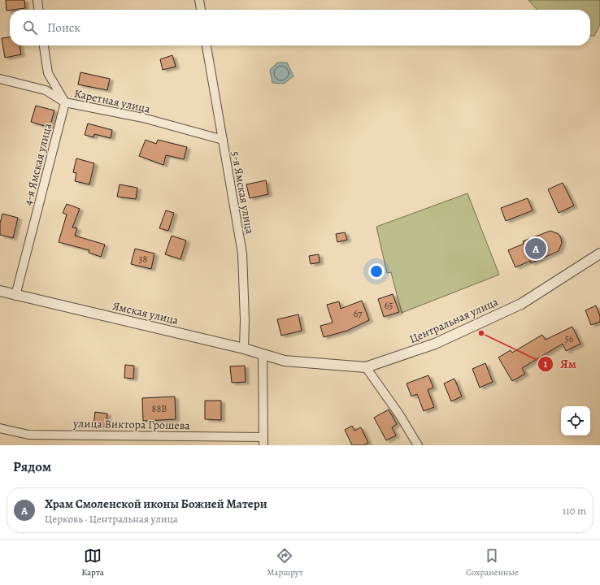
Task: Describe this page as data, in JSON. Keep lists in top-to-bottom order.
{
  "streets": {
    "street": [
      "Каретная улица",
      "4-я Ямская улица",
      "5-я Ямская улица",
      "Ямская улица",
      "Центральная улица",
      "улица Виктора Грошева"
    ]
  },
  "crossings": [
    ["Каретная улица", "4-я Ямская улица"],
    ["Каретная улица", "5-я Ямская улица"],
    ["4-я Ямская улица", "Ямская улица"],
    ["5-я Ямская улица", "Ямская улица"],
    ["Ямская улица", "Центральная улица"]
  ],
  "places": ["Ям"],
  "house_numbers": [
    "38",
    "65",
    "67",
    "56",
    "88В"
  ],
  "page": {
    "search": "Поиск",
    "pins": "A",
    "heading": "Рядом",
    "list": [
      {
        "mark": "A",
        "name": "Храм Смоленской иконы Божией Матери",
        "note": "Церковь · Центральная улица",
        "value": "110 m"
      }
    ],
    "nav": ["Карта", "Маршрут", "Сохранённые"]
  }
}
